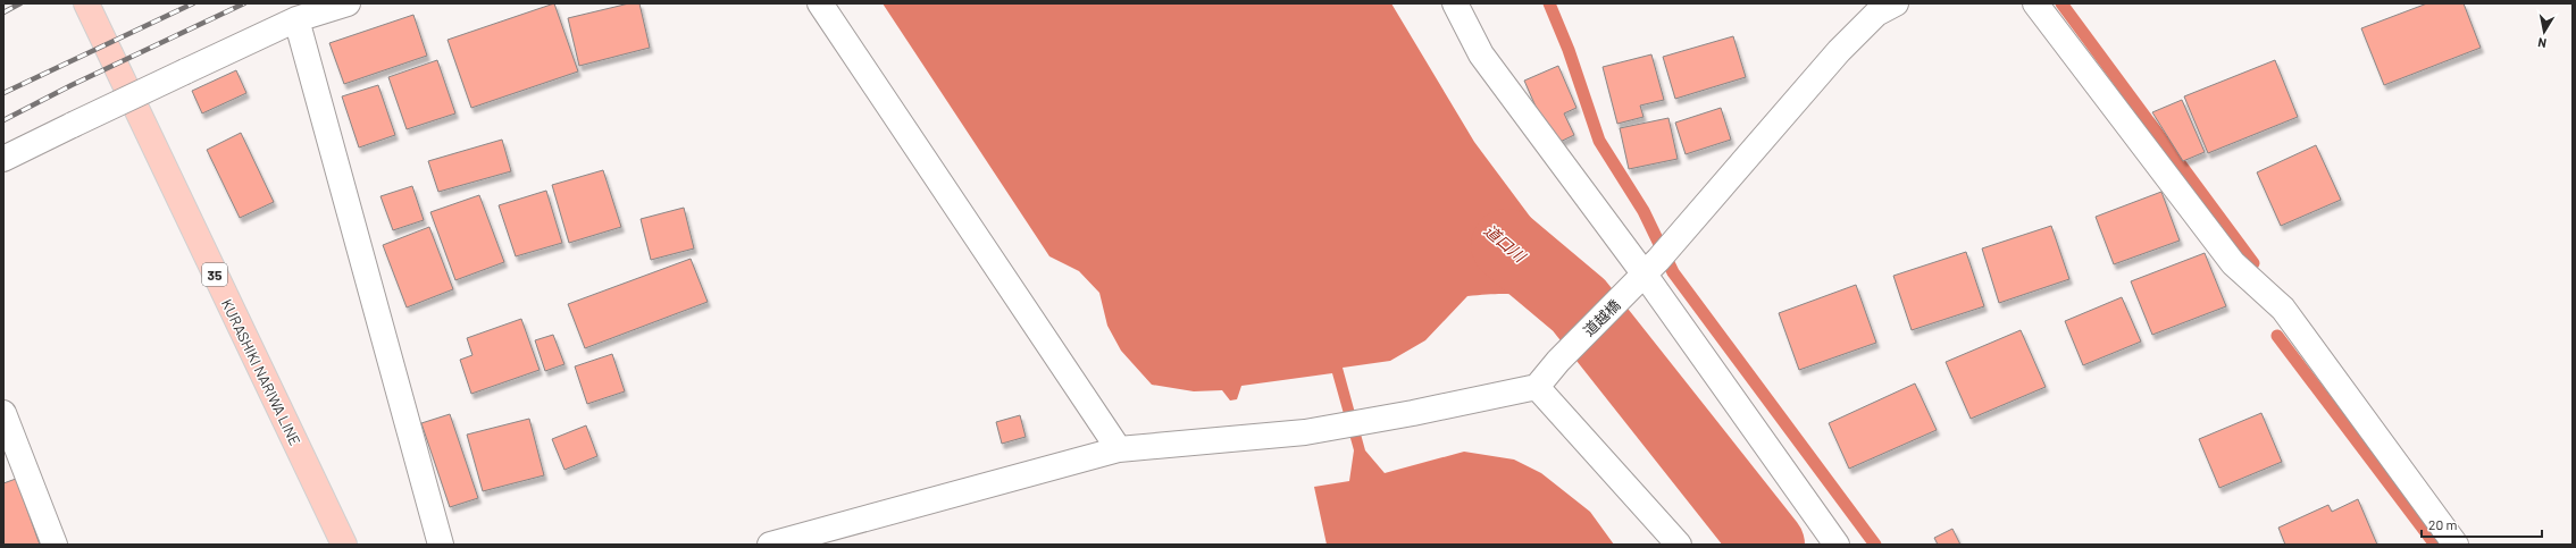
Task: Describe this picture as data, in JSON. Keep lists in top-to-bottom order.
{
  "streets": {
    "main road": ["35", "KURASHIKI NARIWA LINE"],
    "street": ["道越橋"]
  },
  "water": ["道口川"],
  "scale_bar": "20 m",
  "north": "bottom"
}
